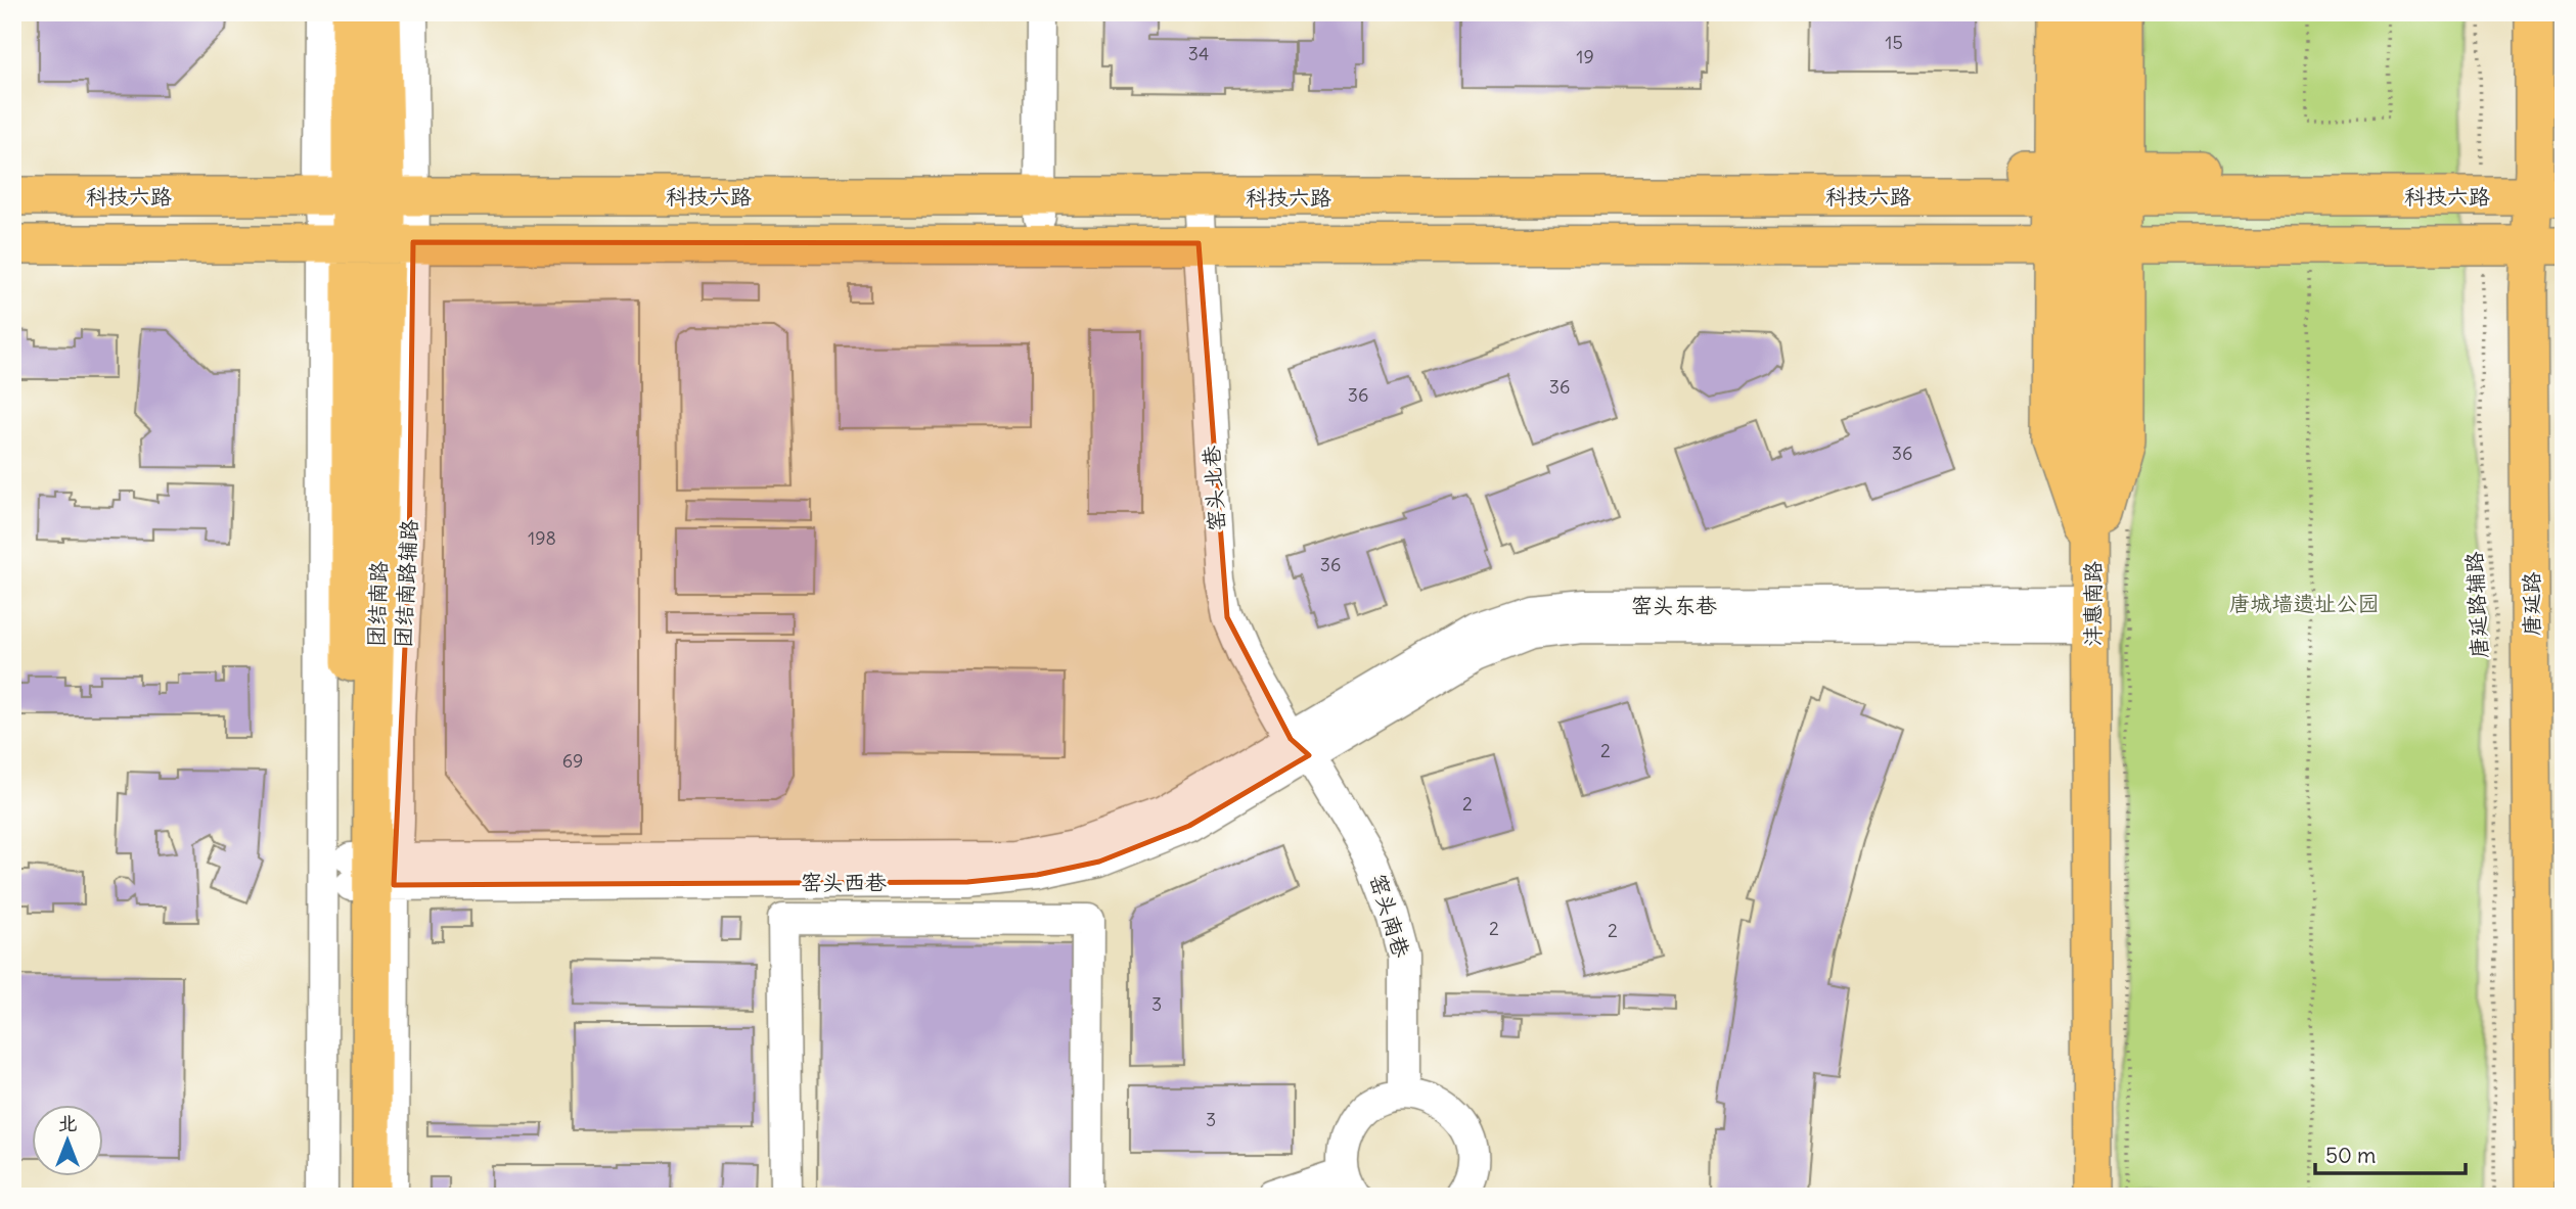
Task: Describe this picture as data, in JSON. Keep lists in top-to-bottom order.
{
  "streets": {
    "main road": [
      "科技六路",
      "团结南路",
      "沣惠南路",
      "唐延路"
    ],
    "street": [
      "窑头北巷",
      "团结南路辅路",
      "窑头东巷",
      "窑头西巷",
      "窑头南巷"
    ],
    "path": ["唐延路辅路"]
  },
  "crossings": [
    ["科技六路", "窑头北巷"],
    ["科技六路", "团结南路辅路"],
    ["科技六路", "团结南路"],
    ["科技六路", "沣惠南路"],
    ["科技六路", "唐延路"],
    ["窑头北巷", "窑头东巷"],
    ["窑头北巷", "窑头西巷"],
    ["窑头北巷", "窑头南巷"],
    ["团结南路辅路", "团结南路"],
    ["团结南路辅路", "窑头西巷"],
    ["团结南路", "窑头西巷"],
    ["沣惠南路", "窑头东巷"],
    ["窑头东巷", "窑头西巷"],
    ["窑头东巷", "窑头南巷"],
    ["窑头西巷", "窑头南巷"]
  ],
  "parks": ["唐城墙遗址公园"],
  "house_numbers": [
    "15",
    "34",
    "19",
    "36",
    "36",
    "36",
    "198",
    "36",
    "2",
    "69",
    "2",
    "2",
    "2",
    "3",
    "3"
  ],
  "scale_bar": "50 m",
  "north": "top"
}
